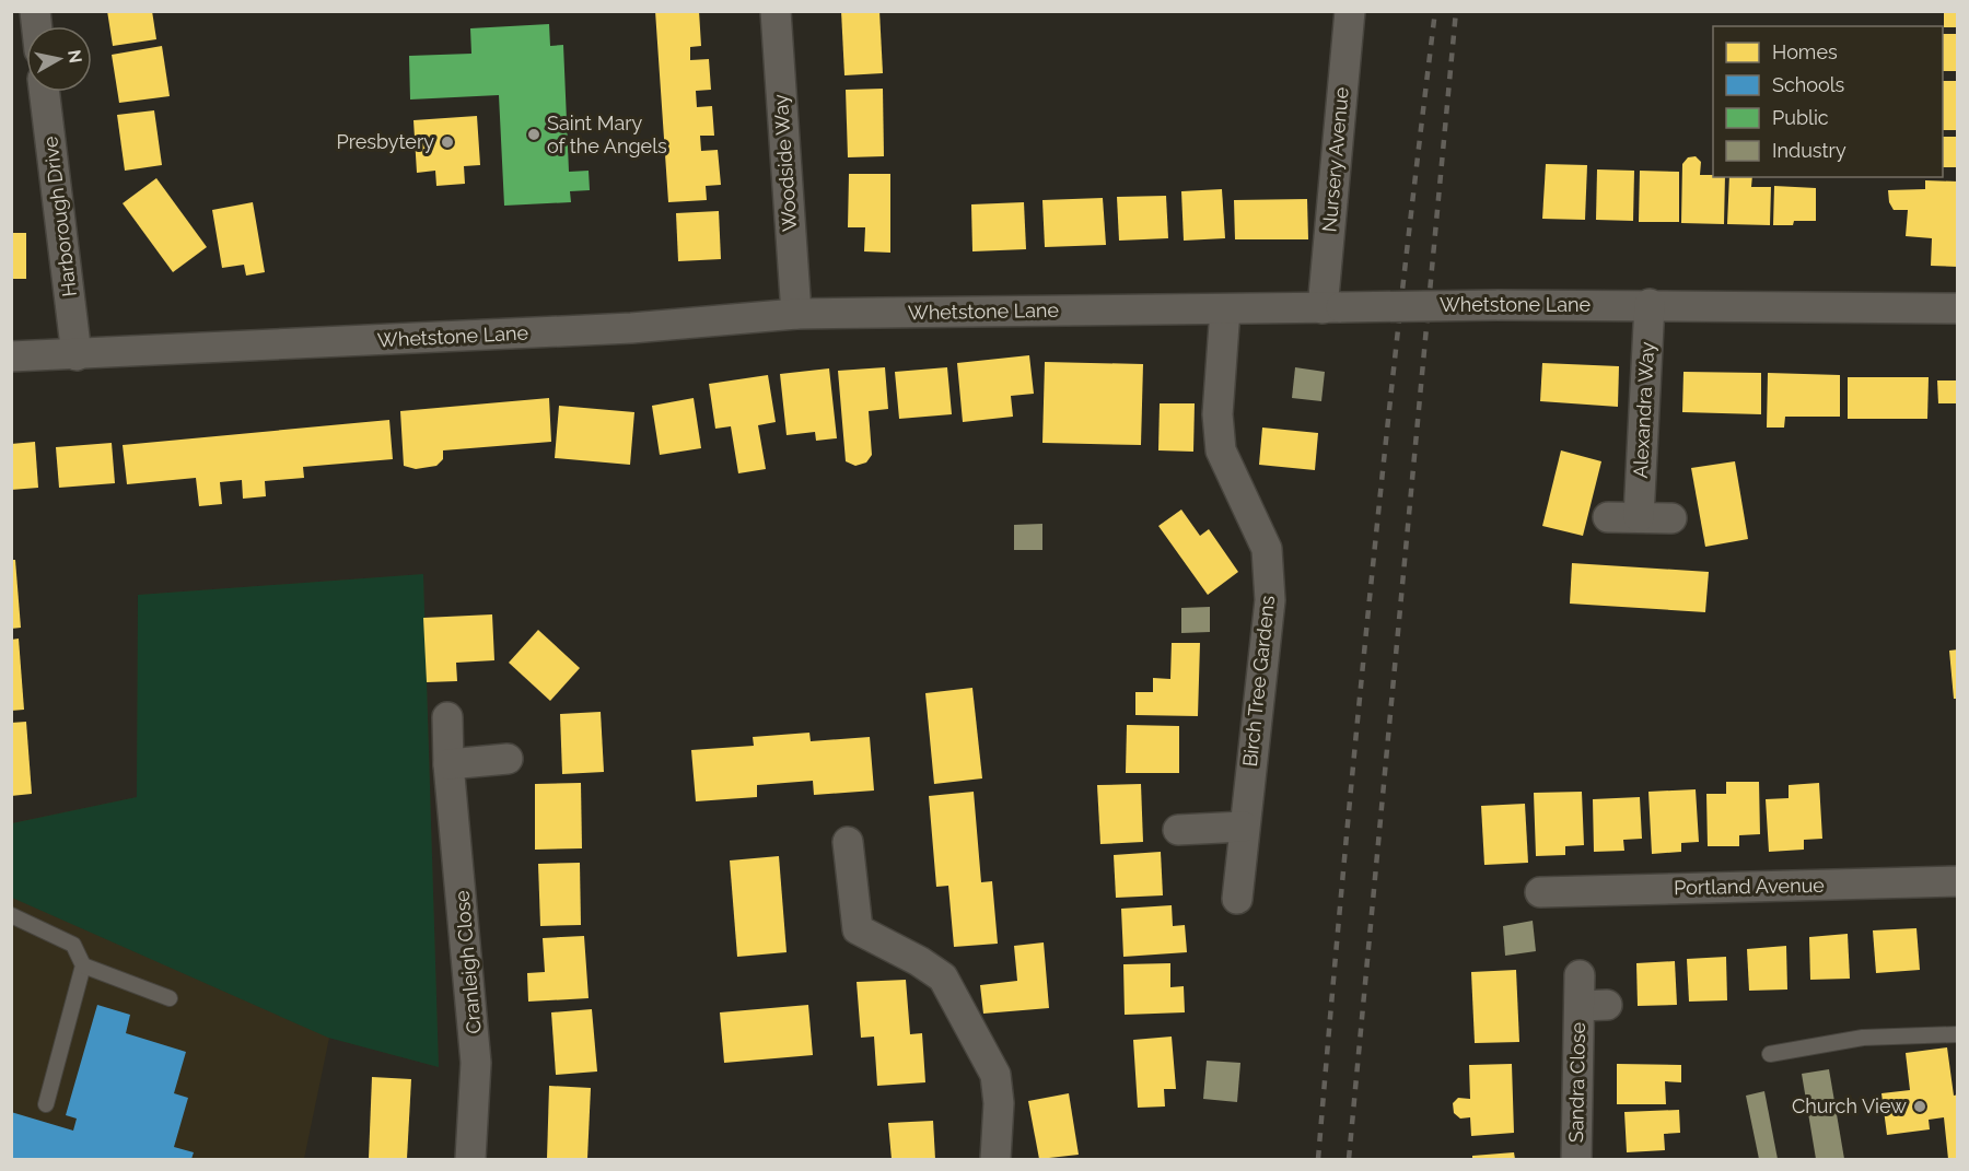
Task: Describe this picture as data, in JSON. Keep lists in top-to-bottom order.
{
  "streets": {
    "street": [
      "Nursery Avenue",
      "Woodside Way",
      "Harborough Drive",
      "Whetstone Lane",
      "Alexandra Way",
      "Birch Tree Gardens",
      "Portland Avenue",
      "Cranleigh Close",
      "Sandra Close"
    ]
  },
  "crossings": [
    ["Nursery Avenue", "Whetstone Lane"],
    ["Woodside Way", "Whetstone Lane"],
    ["Harborough Drive", "Whetstone Lane"],
    ["Whetstone Lane", "Alexandra Way"],
    ["Whetstone Lane", "Birch Tree Gardens"]
  ],
  "places": ["Saint Mary of the Angels", "Presbytery", "Church View"],
  "legend": [
    "Homes",
    "Schools",
    "Public",
    "Industry"
  ],
  "north": "right"
}
